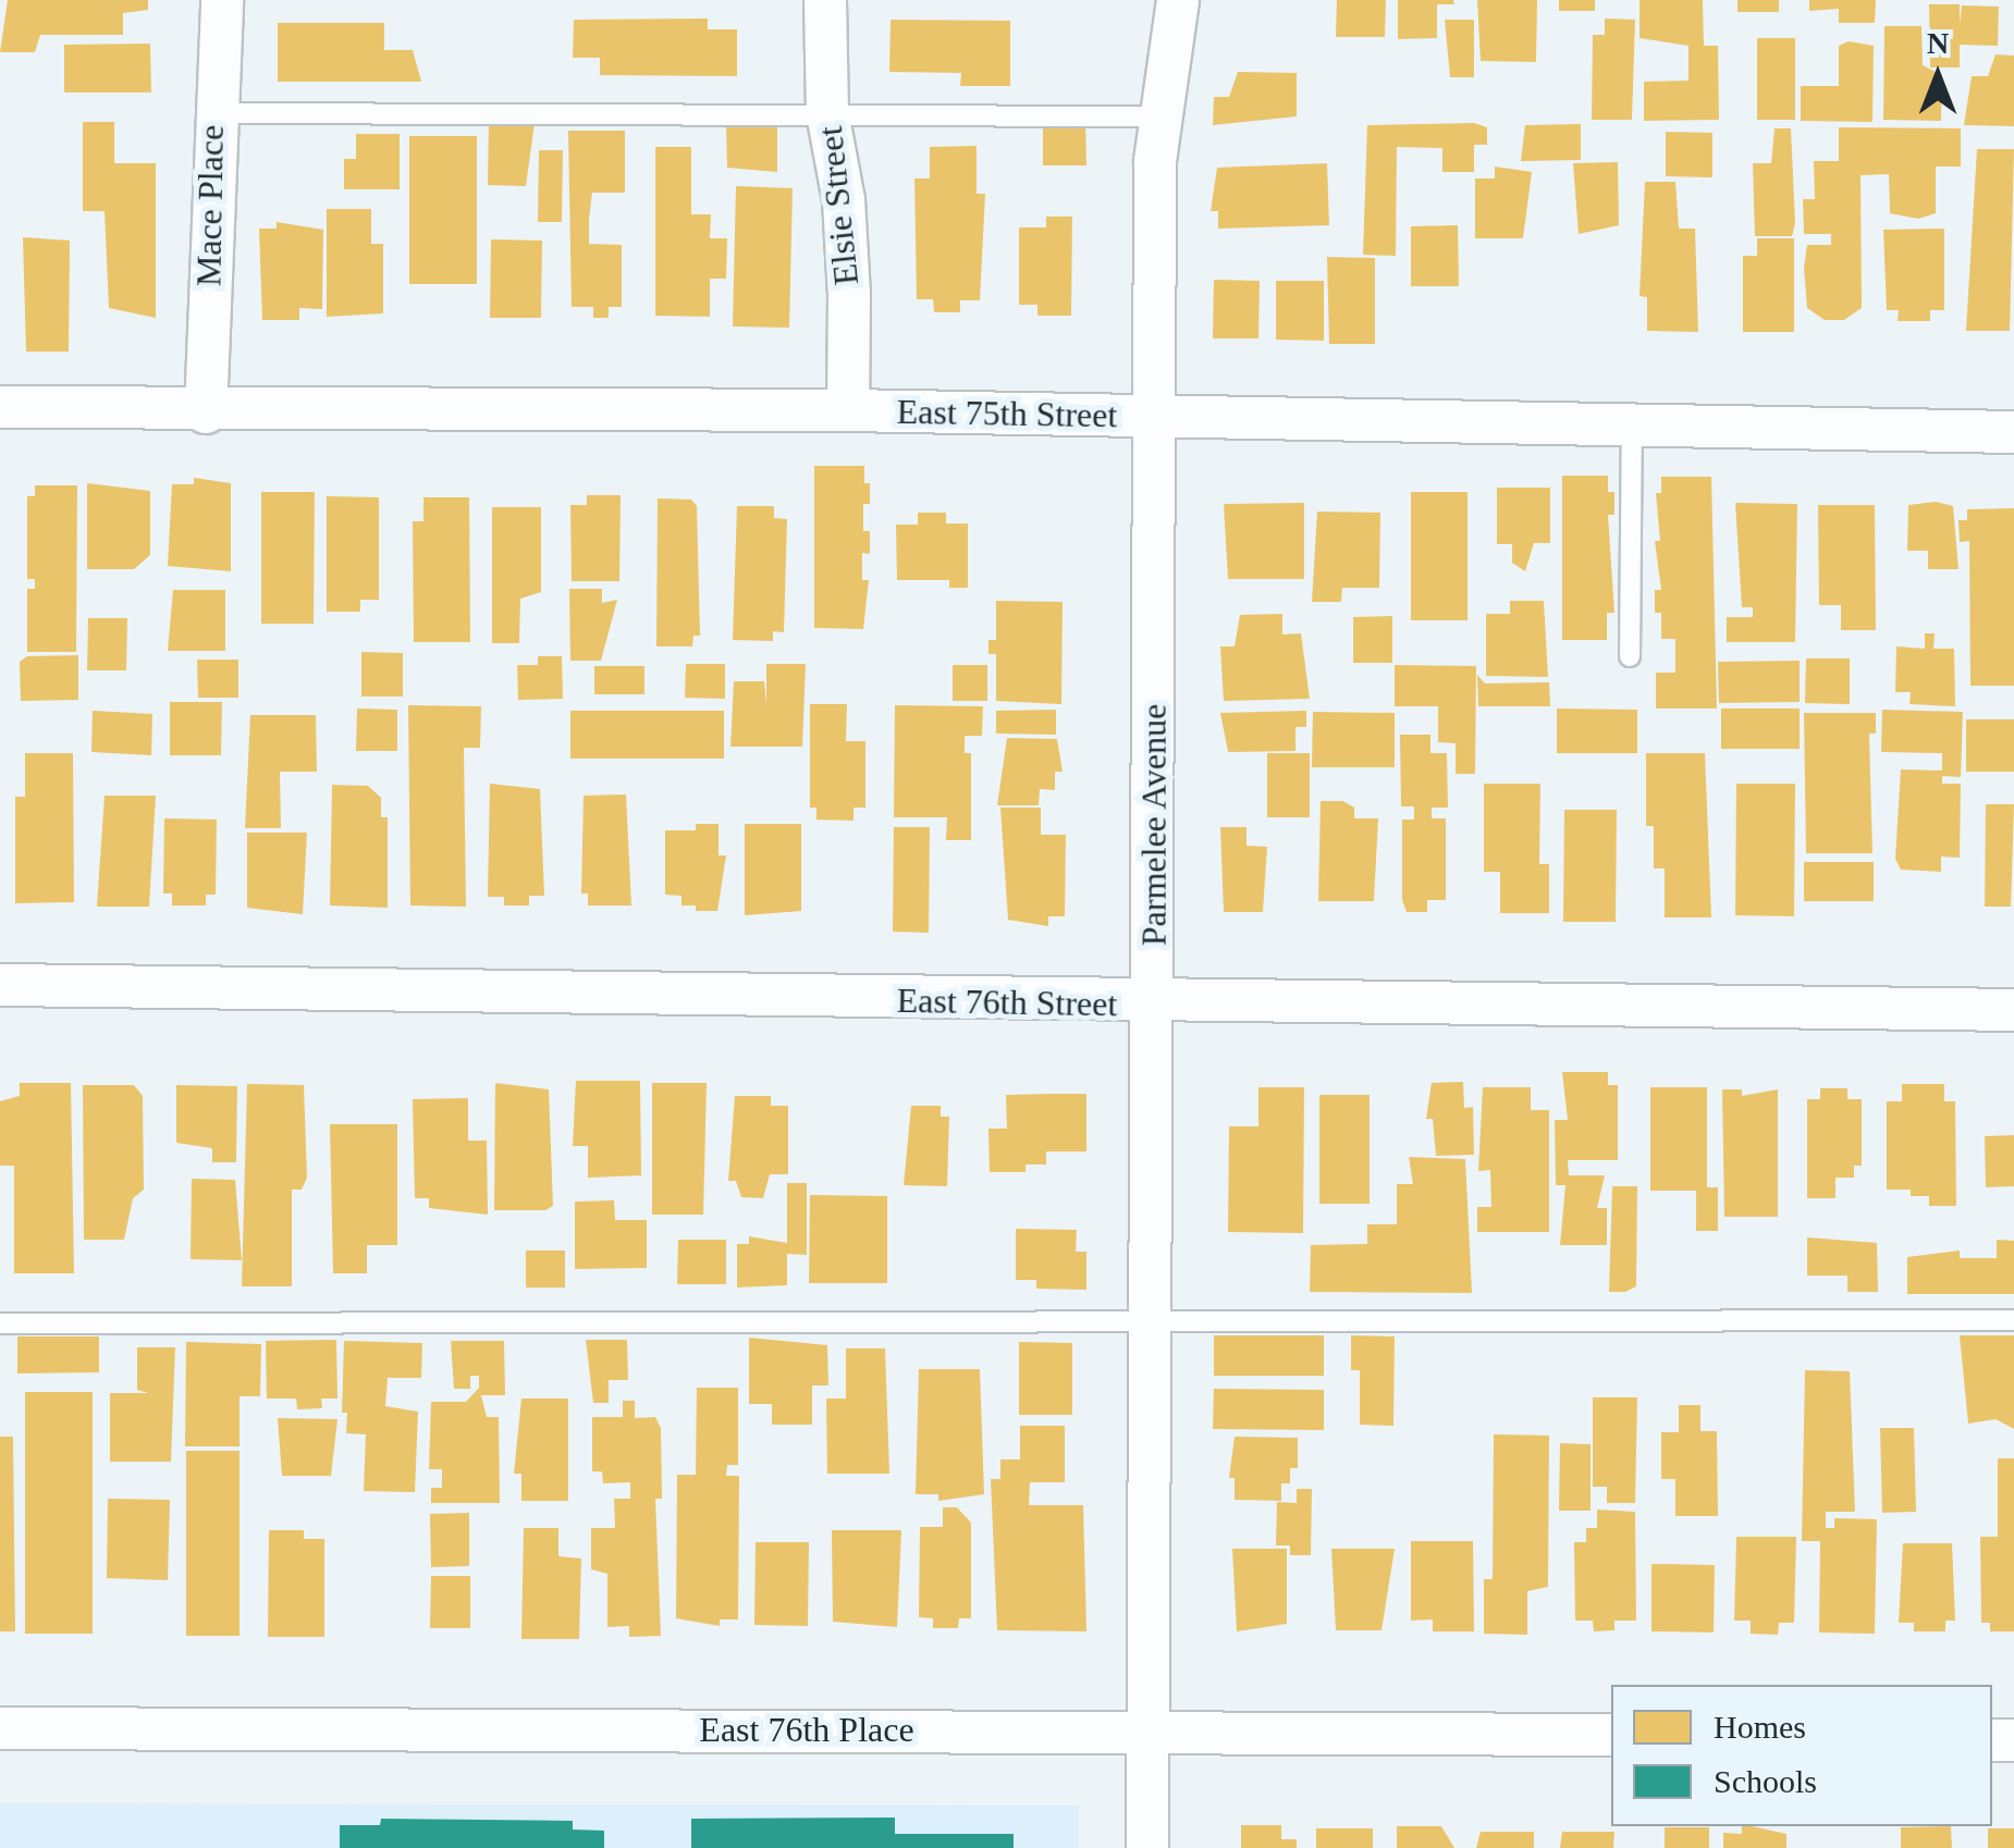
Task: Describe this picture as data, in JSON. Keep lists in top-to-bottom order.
{
  "streets": {
    "street": [
      "Mace Place",
      "Elsie Street",
      "East 75th Street",
      "Parmelee Avenue",
      "East 76th Street",
      "East 76th Place"
    ]
  },
  "crossings": [
    ["Mace Place", "East 75th Street"],
    ["Elsie Street", "East 75th Street"],
    ["East 75th Street", "Parmelee Avenue"],
    ["Parmelee Avenue", "East 76th Street"],
    ["Parmelee Avenue", "East 76th Place"]
  ],
  "legend": ["Homes", "Schools"],
  "north": "top"
}
